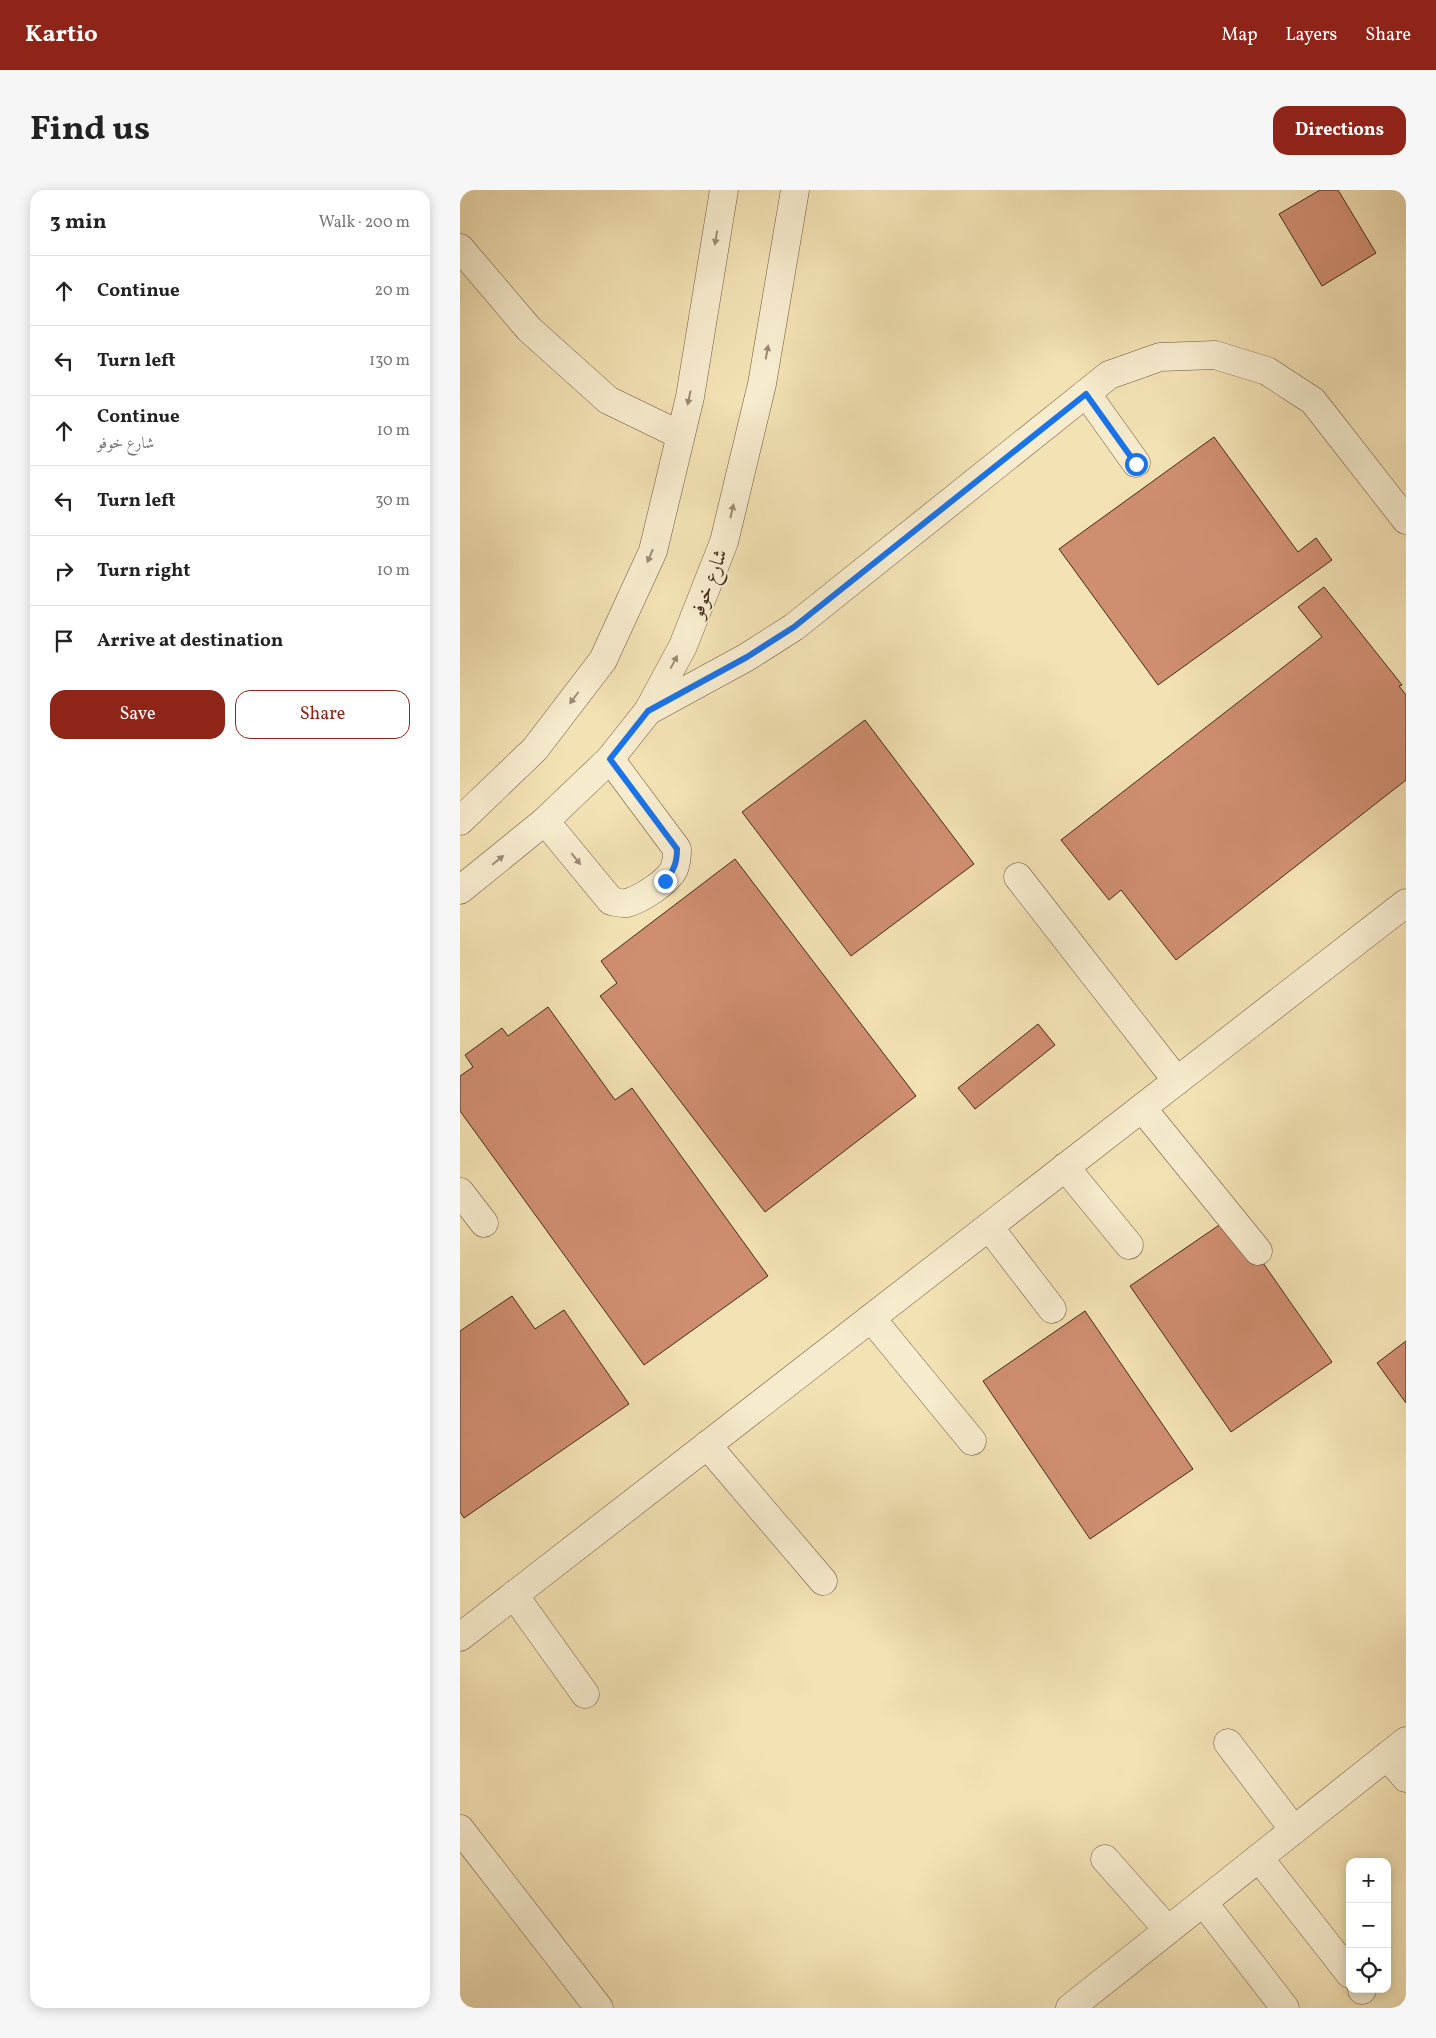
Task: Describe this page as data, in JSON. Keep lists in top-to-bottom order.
{
  "streets": {
    "street": ["شارع خوفو"]
  },
  "page": {
    "header": "Kartio",
    "nav": ["Map", "Layers", "Share"],
    "title": "Find us",
    "buttons": [
      "Directions",
      ["Save", "Share"]
    ],
    "heading": ["3 min", "Walk · 200 m"],
    "list": [
      ["Continue", "20 m"],
      ["Turn left", "130 m"],
      ["Continue", "شارع خوفو", "10 m"],
      ["Turn left", "30 m"],
      ["Turn right", "10 m"],
      "Arrive at destination"
    ],
    "map_buttons": ["+", "−"]
  }
}
